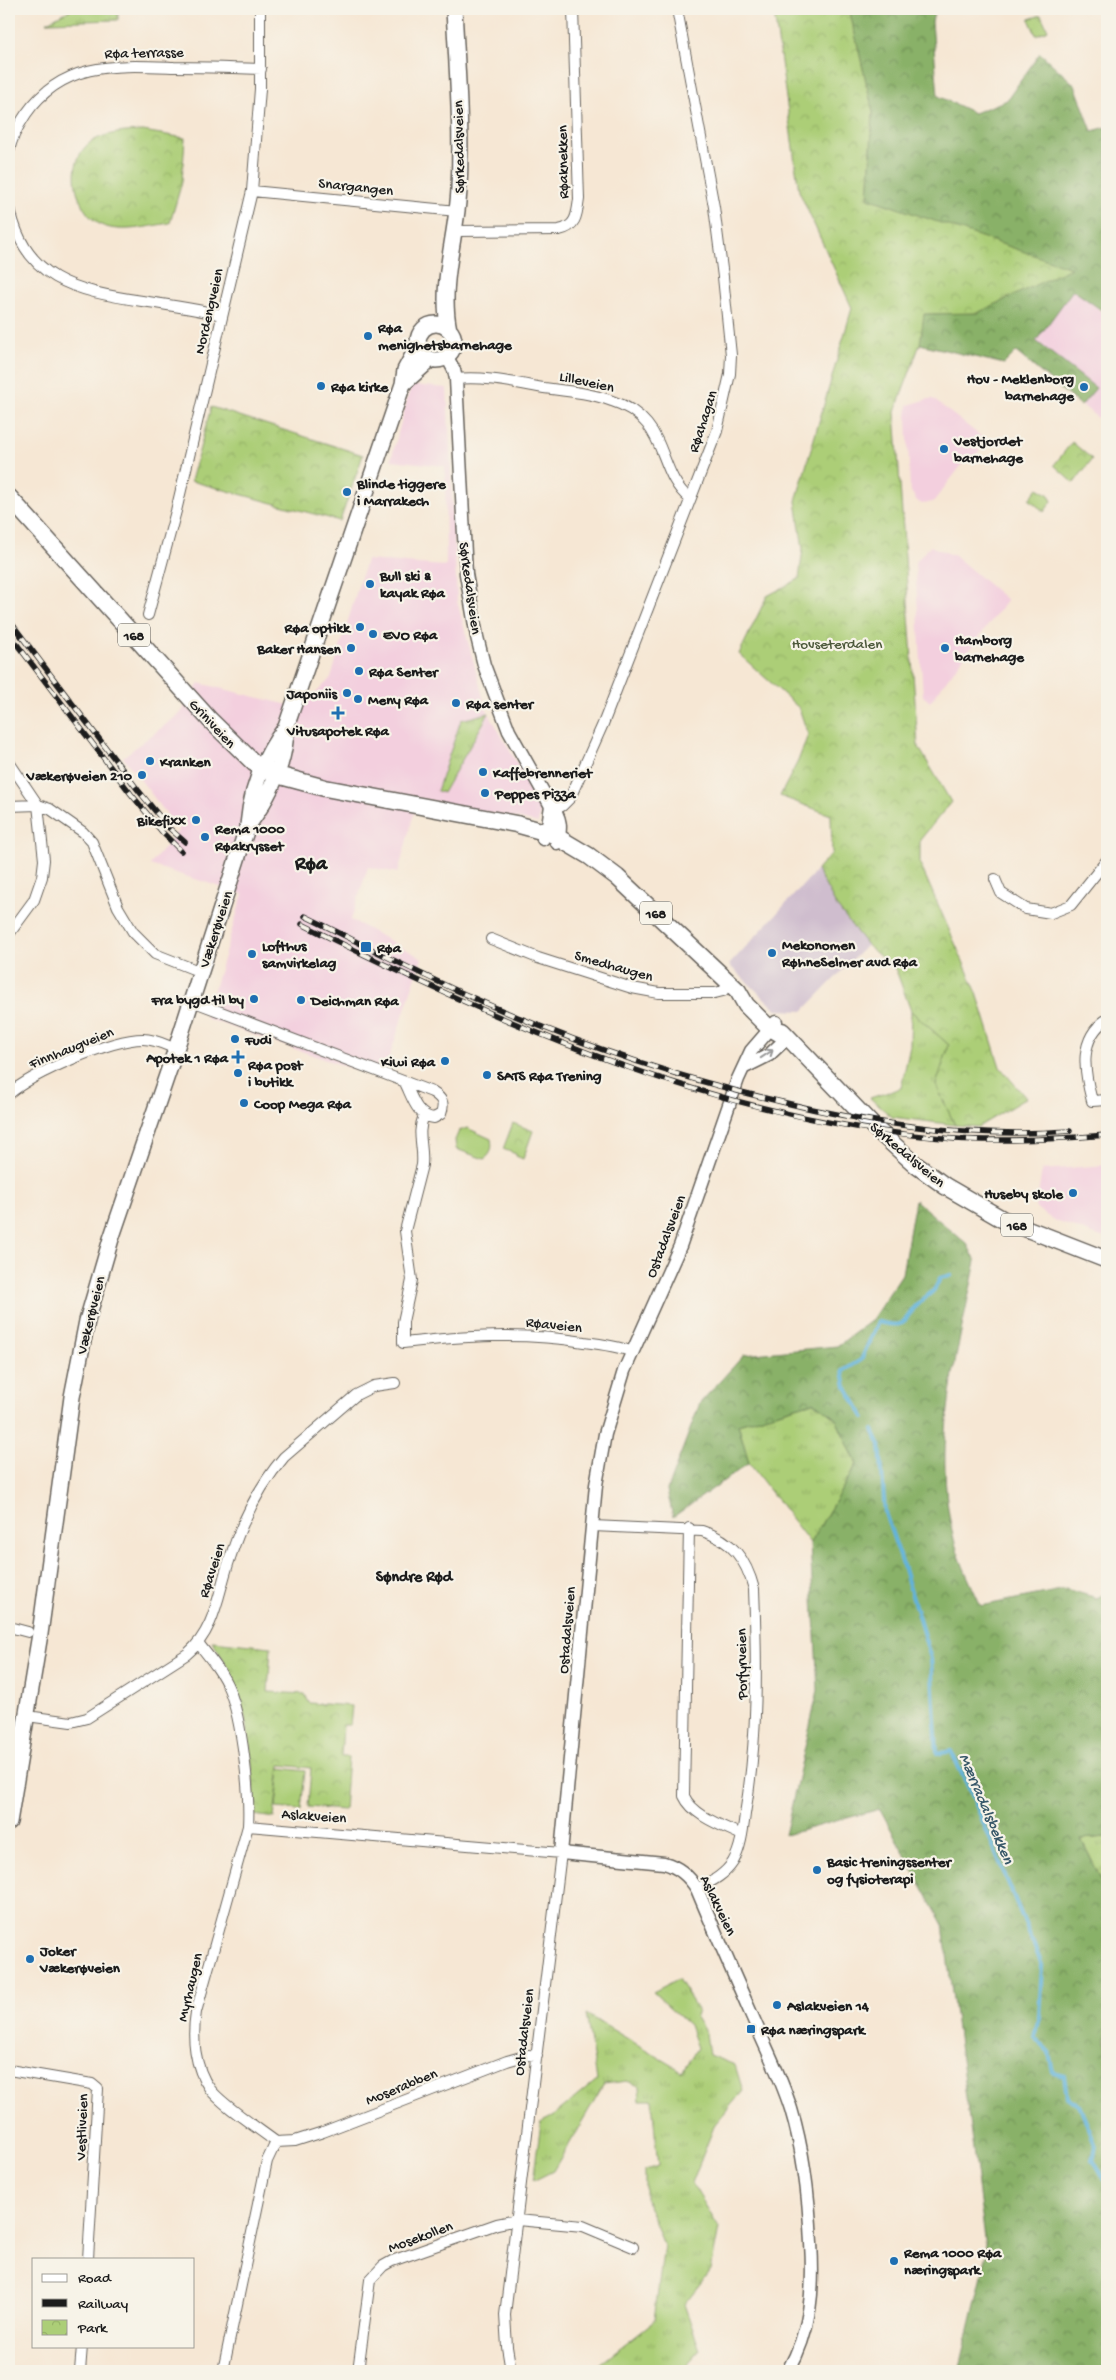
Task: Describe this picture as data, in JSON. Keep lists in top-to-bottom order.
{
  "streets": {
    "main road": [
      "Sørkedalsveien",
      "168",
      "Griniveien",
      "Vækerøveien"
    ],
    "street": [
      "Røa terrasse",
      "Røaknekken",
      "Snargangen",
      "Nordengveien",
      "Lilleveien",
      "Røahagan",
      "Smedhaugen",
      "Finnhaugveien",
      "Ostadalsveien",
      "Røaveien",
      "Porfyrveien",
      "Aslakveien",
      "Myrhaugen",
      "Moserabben",
      "Vestliveien",
      "Mosekollen"
    ]
  },
  "crossings": [
    ["Røa terrasse", "Nordengveien"],
    ["Sørkedalsveien", "Røaknekken"],
    ["Sørkedalsveien", "Snargangen"],
    ["Sørkedalsveien", "Lilleveien"],
    ["Sørkedalsveien", "Røahagan"],
    ["Sørkedalsveien", "Griniveien"],
    ["Sørkedalsveien", "Vækerøveien"],
    ["Sørkedalsveien", "Smedhaugen"],
    ["Sørkedalsveien", "Ostadalsveien"],
    ["Snargangen", "Nordengveien"],
    ["Lilleveien", "Røahagan"],
    ["Griniveien", "Vækerøveien"],
    ["Vækerøveien", "Finnhaugveien"],
    ["Vækerøveien", "Røaveien"],
    ["Ostadalsveien", "Røaveien"],
    ["Ostadalsveien", "Porfyrveien"],
    ["Ostadalsveien", "Aslakveien"],
    ["Ostadalsveien", "Moserabben"],
    ["Ostadalsveien", "Mosekollen"],
    ["Røaveien", "Myrhaugen"],
    ["Porfyrveien", "Aslakveien"],
    ["Aslakveien", "Myrhaugen"],
    ["Myrhaugen", "Moserabben"]
  ],
  "districts": ["Røa", "Søndre Rød"],
  "water": ["Mærradalsbekken"],
  "parks": ["Hovseterdalen"],
  "places": {
    "other": [
      "Røa menighetsbarnehage",
      "Røa kirke",
      "Hov - Meklenborg barnehage",
      "Vestjordet barnehage",
      "Blinde tiggere i Marrakech",
      "Bull ski & kayak Røa",
      "Røa optikk",
      "EVO Røa",
      "Baker Hansen",
      "Hamborg barnehage",
      "Røa Senter",
      "Japoniis",
      "Meny Røa",
      "Røa senter",
      "Kranken",
      "Kaffebrenneriet",
      "Vækerøveien 210",
      "Peppes Pizza",
      "Bikefixx",
      "Rema 1000 Røakrysset",
      "Mekonomen RøhneSelmer avd Røa",
      "Lofthus samvirkelag",
      "Fra bygd til by",
      "Deichman Røa",
      "Fudi",
      "Kiwi Røa",
      "Røa post i butikk",
      "SATS Røa Trening",
      "Coop Mega Røa",
      "Huseby skole",
      "Basic treningssenter og fysioterapi",
      "Joker Vækerøveien",
      "Aslakveien 14",
      "Rema 1000 Røa næringspark"
    ],
    "health": ["Vitusapotek Røa", "Apotek 1 Røa"],
    "transit": ["Røa", "Røa næringspark"]
  },
  "legend": ["Road", "Railway", "Park"]
}
